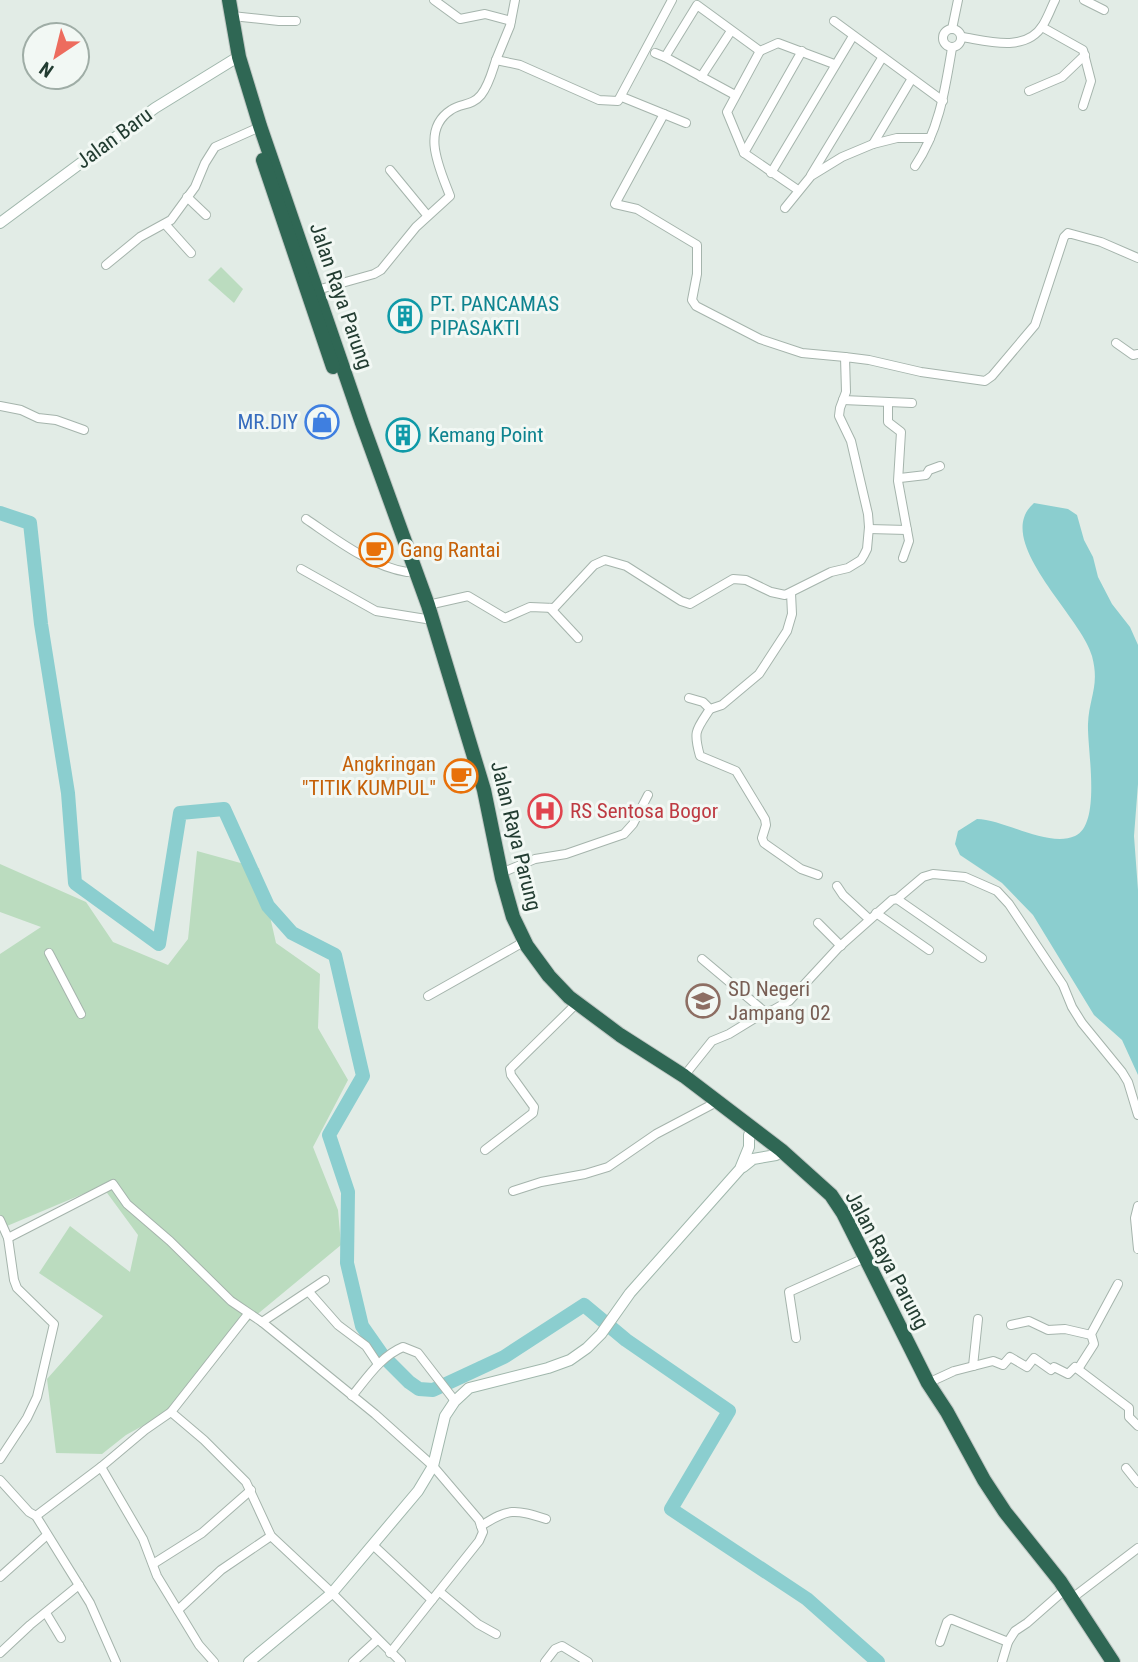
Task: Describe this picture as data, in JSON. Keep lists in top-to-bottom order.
{
  "streets": {
    "highway": ["Jalan Raya Parung"],
    "street": ["Jalan Baru"]
  },
  "crossings": [
    ["Jalan Baru", "Jalan Raya Parung"]
  ],
  "places": {
    "building": ["PT. PANCAMAS PIPASAKTI", "Kemang Point"],
    "shop": ["MR.DIY"],
    "cafe": ["Gang Rantai", "Angkringan \"TITIK KUMPUL\""],
    "hospital": ["RS Sentosa Bogor"],
    "school or university": ["SD Negeri Jampang 02"]
  },
  "north": "bottom left"
}
